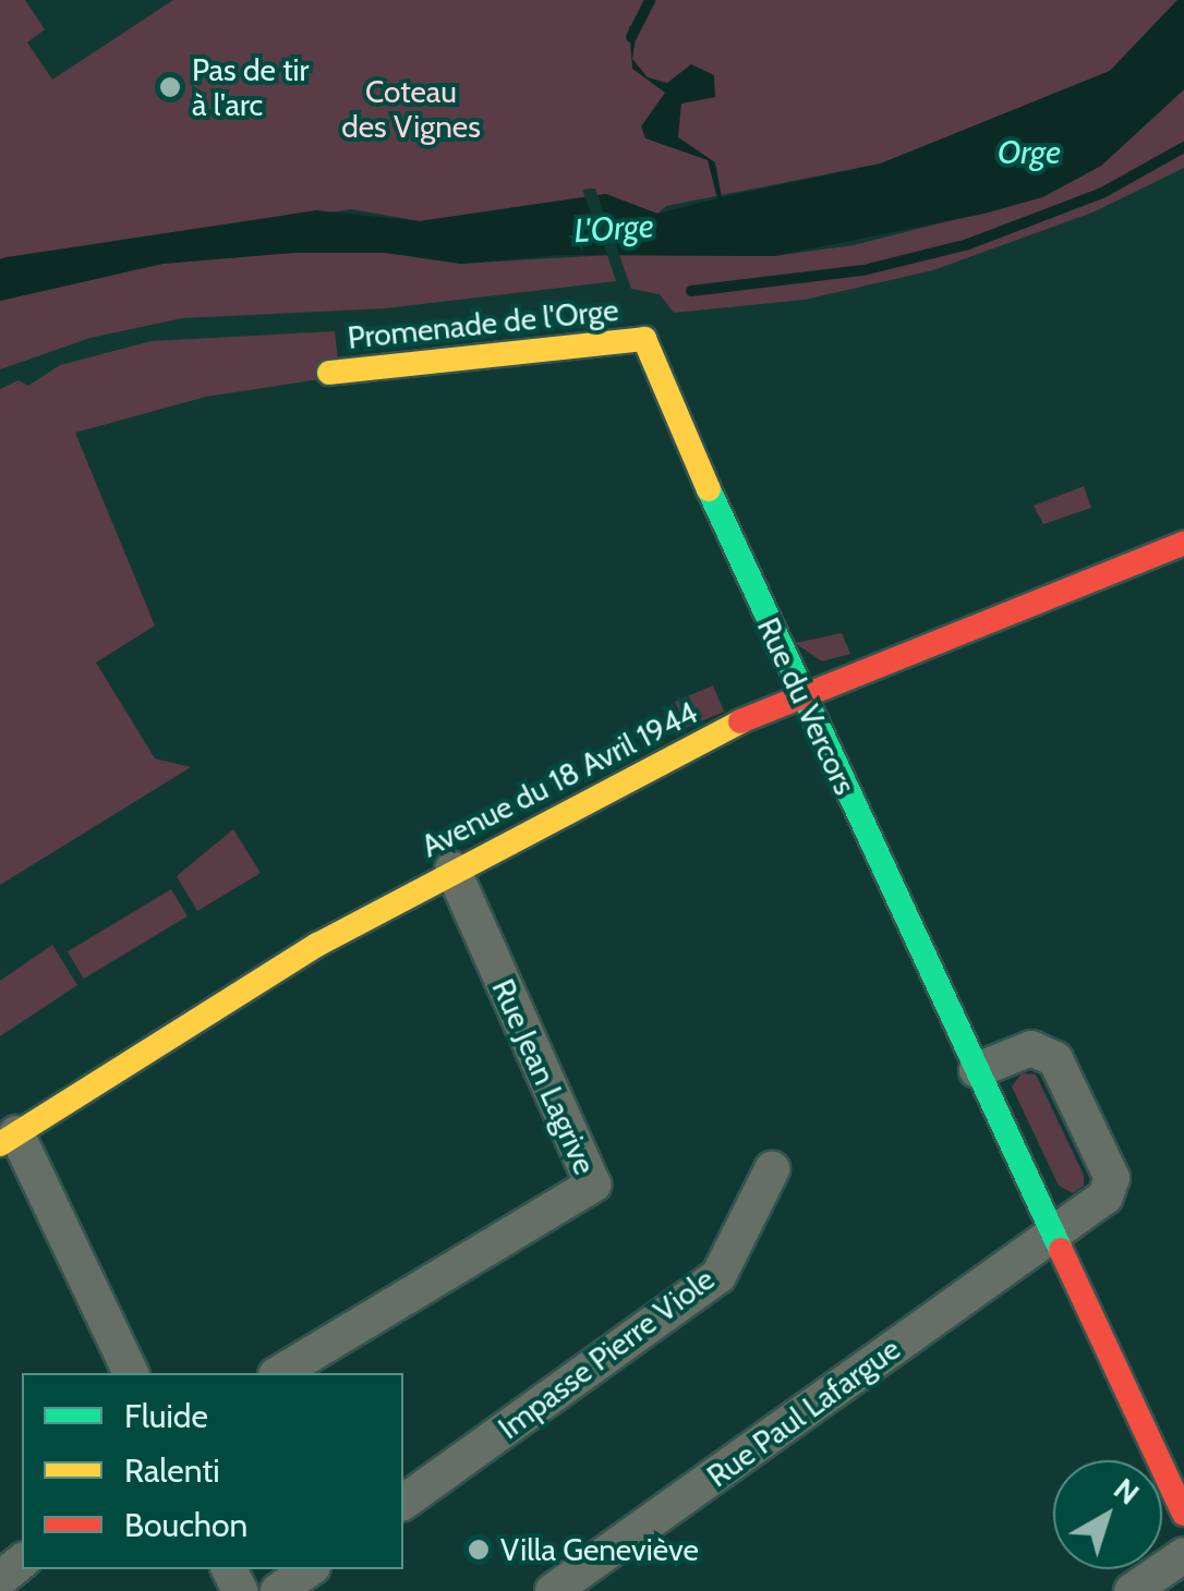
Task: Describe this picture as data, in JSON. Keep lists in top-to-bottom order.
{
  "streets": {
    "street": [
      "Promenade de l'Orge",
      "Rue du Vercors",
      "Avenue du 18 Avril 1944",
      "Rue Jean Lagrive",
      "Impasse Pierre Viole",
      "Rue Paul Lafargue"
    ]
  },
  "crossings": [
    ["Promenade de l'Orge", "Rue du Vercors"],
    ["Rue du Vercors", "Avenue du 18 Avril 1944"],
    ["Rue du Vercors", "Rue Paul Lafargue"],
    ["Avenue du 18 Avril 1944", "Rue Jean Lagrive"]
  ],
  "water": ["Orge", "L'Orge"],
  "parks": ["Coteau des Vignes"],
  "places": ["Pas de tir à l'arc", "Villa Geneviève"],
  "legend": ["Fluide", "Ralenti", "Bouchon"],
  "north": "top right"
}
